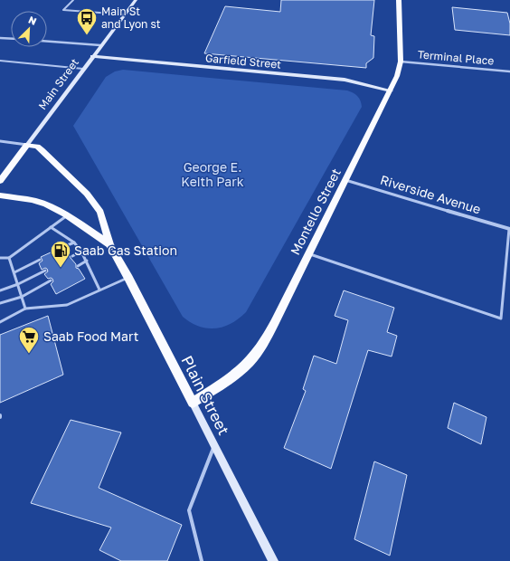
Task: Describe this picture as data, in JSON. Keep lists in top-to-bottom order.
{
  "streets": {
    "main road": [
      "Garfield Street",
      "Main Street",
      "Montello Street",
      "Plain Street"
    ],
    "street": ["Terminal Place", "Riverside Avenue"]
  },
  "crossings": [
    ["Terminal Place", "Montello Street"],
    ["Garfield Street", "Main Street"],
    ["Garfield Street", "Montello Street"],
    ["Main Street", "Plain Street"],
    ["Riverside Avenue", "Montello Street"],
    ["Montello Street", "Plain Street"]
  ],
  "parks": ["George E. Keith Park"],
  "places": {
    "bus stop": ["Main St and Lyon st"],
    "fuel station": ["Saab Gas Station"],
    "supermarket": ["Saab Food Mart"]
  },
  "north": "top right"
}
